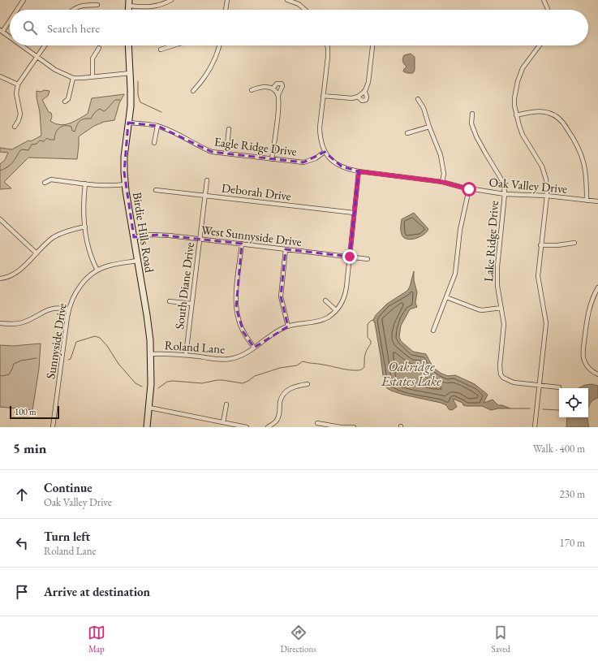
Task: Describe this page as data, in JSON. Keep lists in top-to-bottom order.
{
  "streets": {
    "main road": ["Birdie Hills Road"],
    "street": [
      "Eagle Ridge Drive",
      "Oak Valley Drive",
      "Deborah Drive",
      "West Sunnyside Drive",
      "Lake Ridge Drive",
      "South Diane Drive",
      "Sunnyside Drive",
      "Roland Lane"
    ]
  },
  "crossings": [
    ["Eagle Ridge Drive", "Oak Valley Drive"],
    ["Eagle Ridge Drive", "Birdie Hills Road"],
    ["Oak Valley Drive", "Lake Ridge Drive"],
    ["Oak Valley Drive", "Roland Lane"],
    ["Deborah Drive", "South Diane Drive"],
    ["Deborah Drive", "Roland Lane"],
    ["Birdie Hills Road", "West Sunnyside Drive"],
    ["Birdie Hills Road", "Sunnyside Drive"],
    ["Birdie Hills Road", "Roland Lane"],
    ["West Sunnyside Drive", "South Diane Drive"],
    ["West Sunnyside Drive", "Roland Lane"],
    ["South Diane Drive", "Roland Lane"]
  ],
  "water": ["Oakridge Estates Lake"],
  "scale_bar": "100 m",
  "page": {
    "search": "Search here",
    "scale": "100 m",
    "heading": ["5 min", "Walk · 400 m"],
    "list": [
      ["Continue", "Oak Valley Drive", "230 m"],
      ["Turn left", "Roland Lane", "170 m"],
      "Arrive at destination"
    ],
    "nav": ["Map", "Directions", "Saved"]
  }
}
